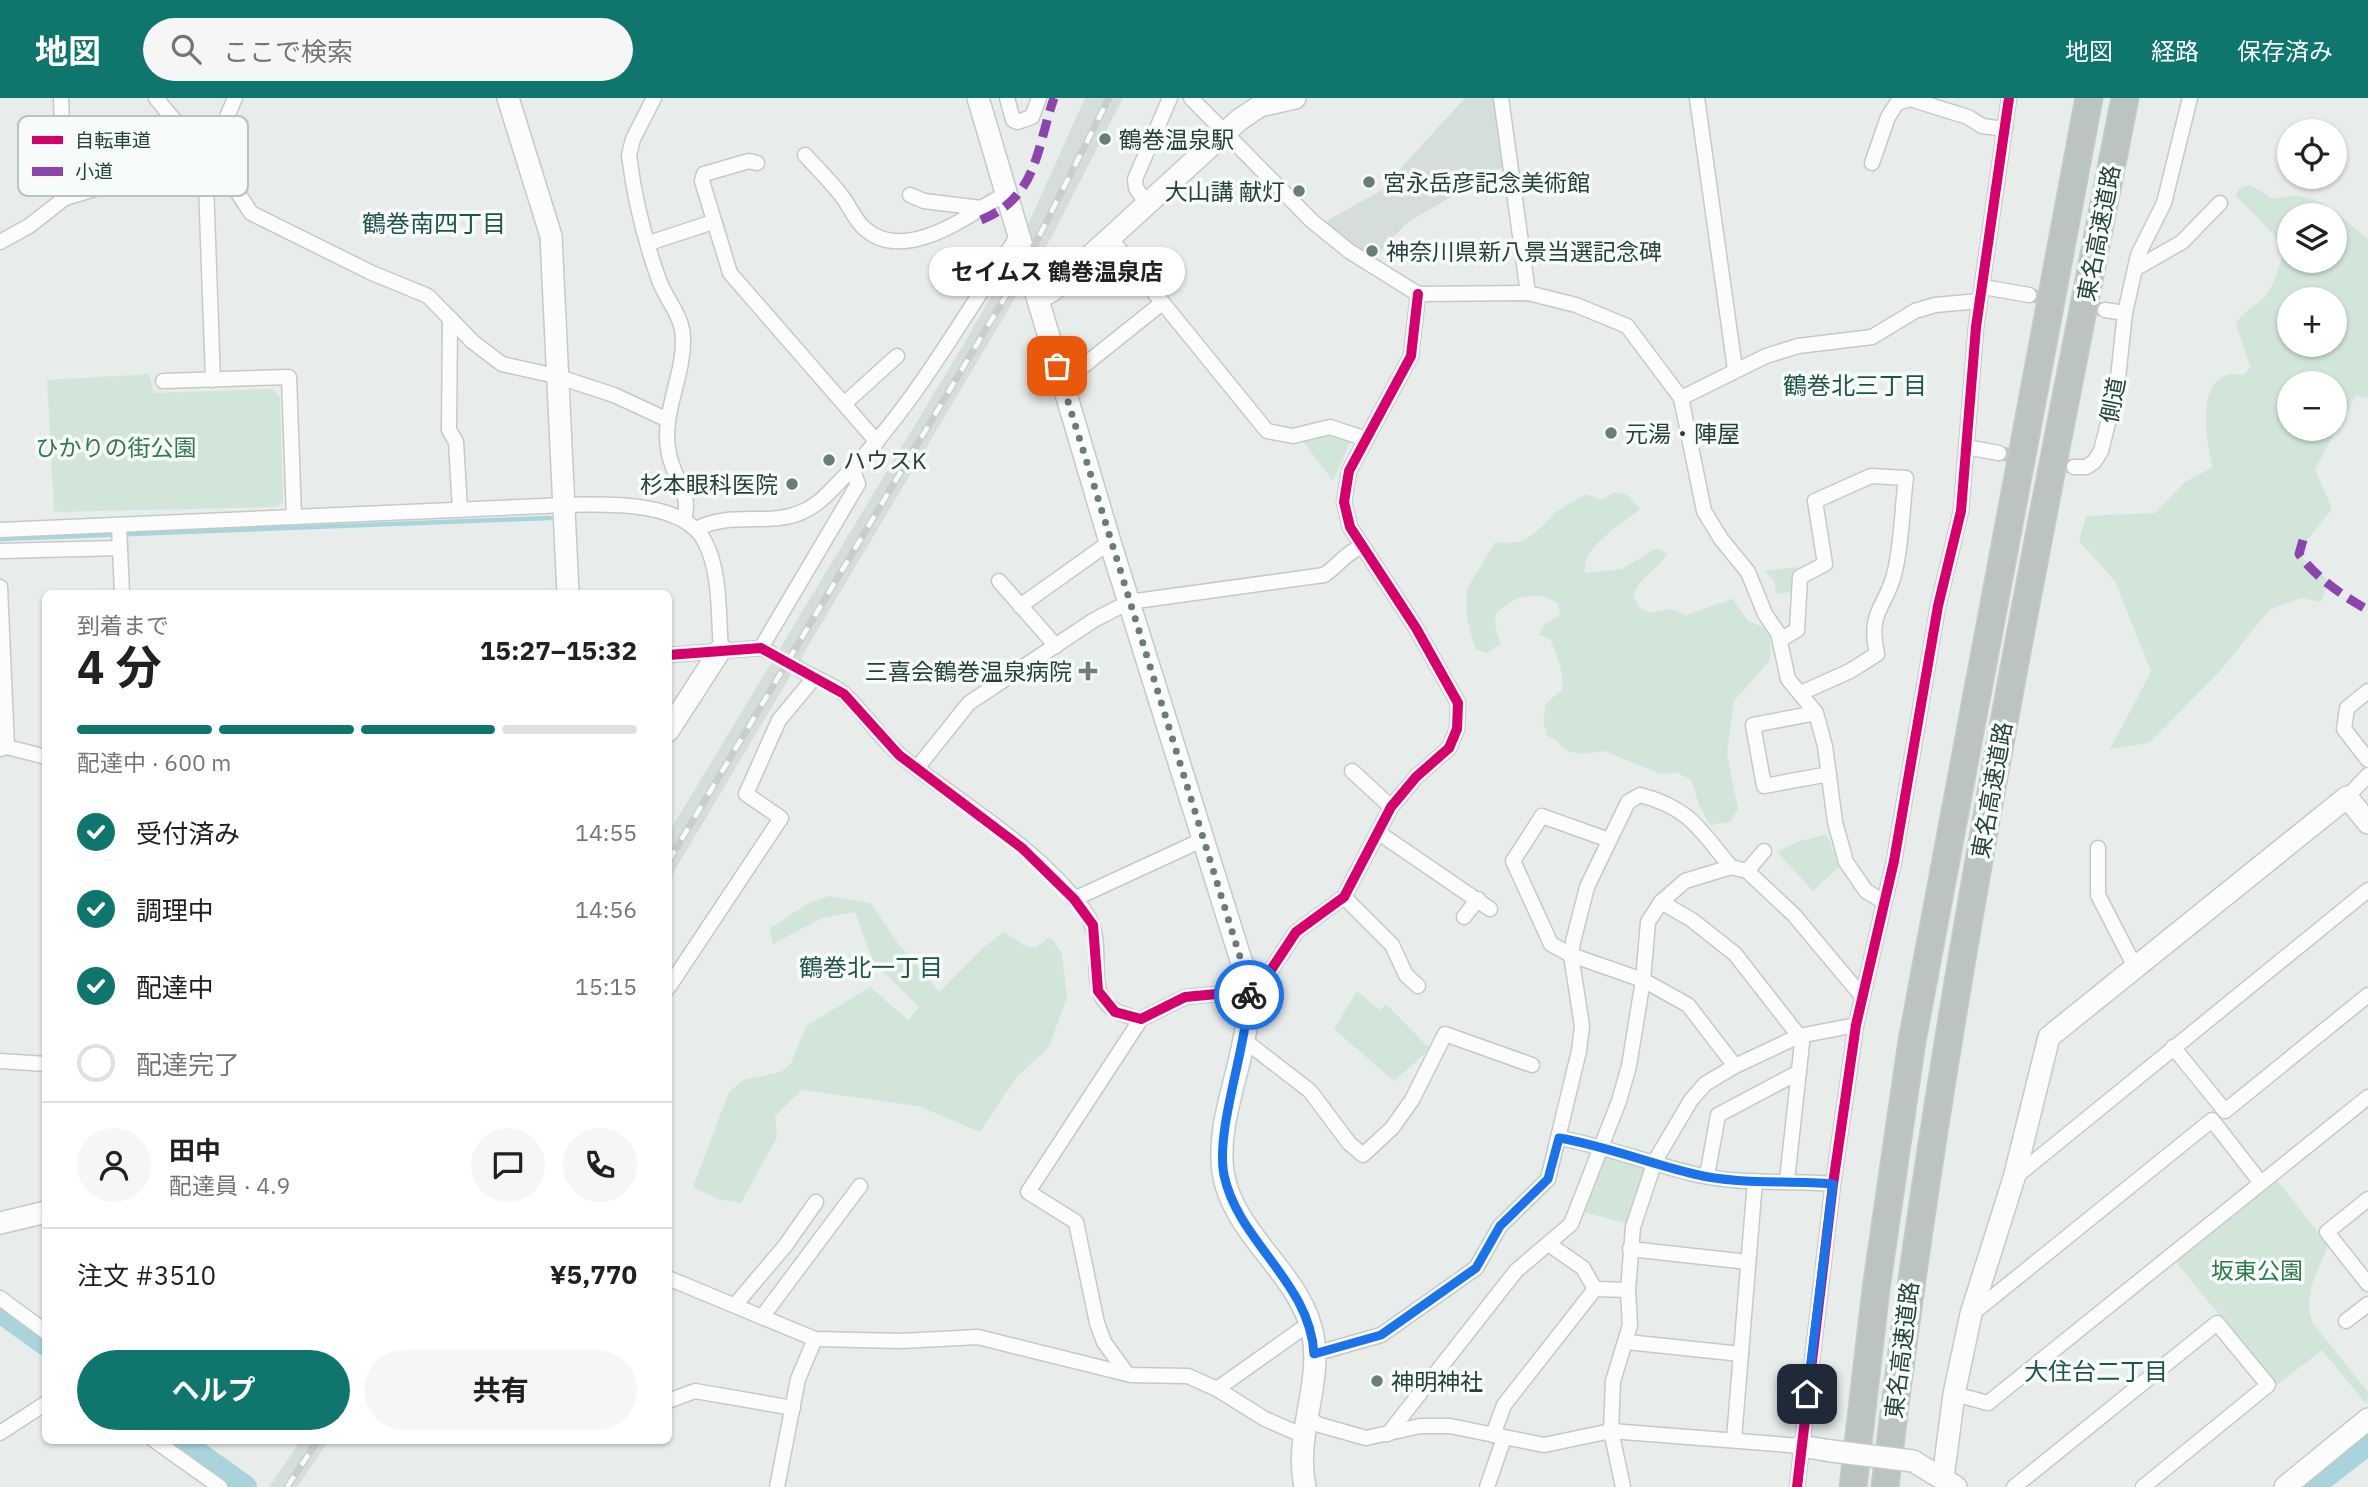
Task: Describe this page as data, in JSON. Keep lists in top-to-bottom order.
{
  "streets": {
    "highway": ["東名高速道路"],
    "street": ["側道"]
  },
  "districts": [
    "鶴巻南四丁目",
    "鶴巻北三丁目",
    "鶴巻北一丁目",
    "大住台二丁目"
  ],
  "parks": ["ひかりの街公園", "坂東公園"],
  "places": {
    "other": [
      "鶴巻温泉駅",
      "宮永岳彦記念美術館",
      "大山講 献灯",
      "神奈川県新八景当選記念碑",
      "セイムス 鶴巻温泉店",
      "元湯・陣屋",
      "ハウスK",
      "杉本眼科医院",
      "神明神社"
    ],
    "health": ["三喜会鶴巻温泉病院"]
  },
  "legend": ["自転車道", "小道"],
  "page": {
    "header": "地図",
    "search": "ここで検索",
    "nav": ["地図", "経路", "保存済み"],
    "map_buttons": ["+", "−"],
    "bubble": "セイムス 鶴巻温泉店",
    "heading": ["4 分", "到着まで", "15:27–15:32"],
    "panel": [
      "田中",
      "配達員 · 4.9",
      "注文 #3510",
      "¥5,770"
    ],
    "bar": "配達中 · 600 m",
    "list": [
      ["受付済み", "14:55"],
      ["調理中", "14:56"],
      ["配達中", "15:15"],
      "配達完了"
    ],
    "buttons": ["ヘルプ", "共有"]
  }
}
